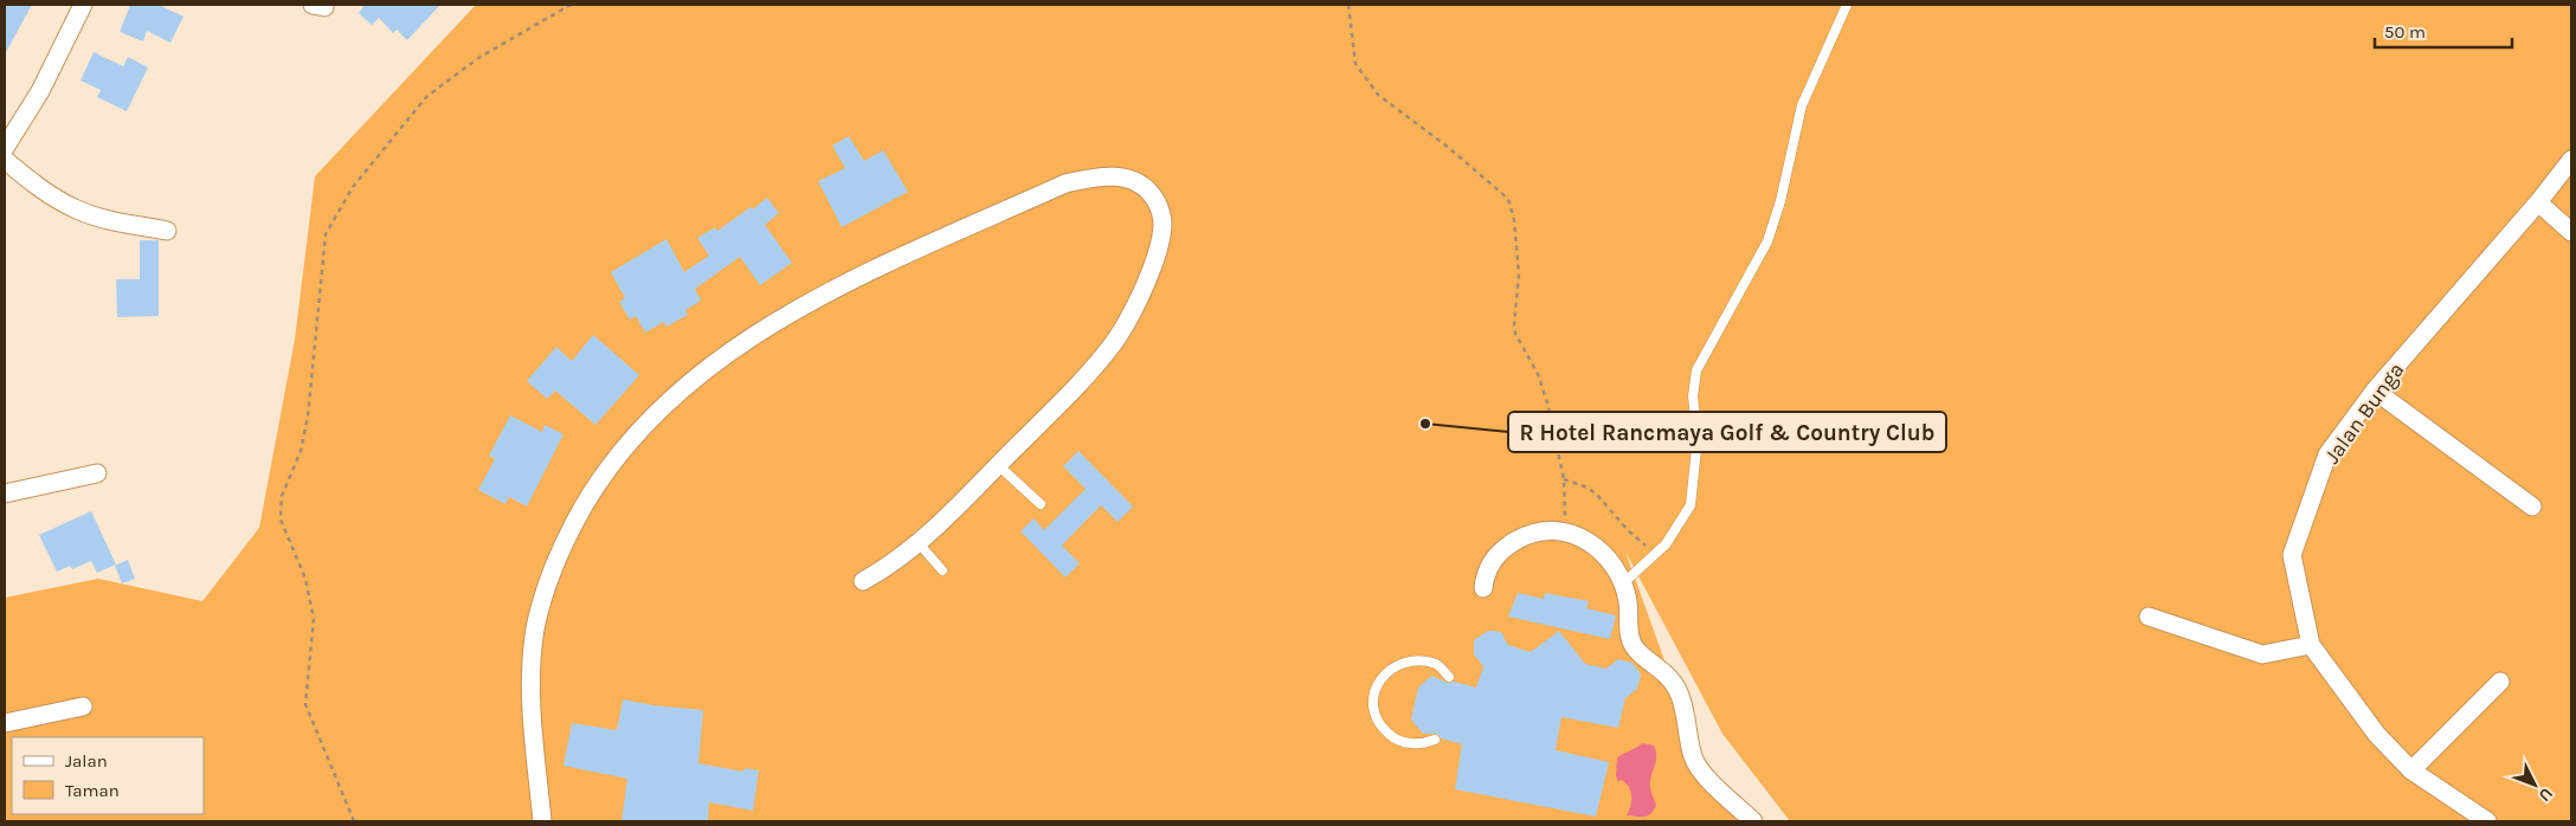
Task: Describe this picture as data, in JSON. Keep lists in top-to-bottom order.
{
  "streets": {
    "street": ["Jalan Bunga"]
  },
  "places": ["R Hotel Rancmaya Golf & Country Club"],
  "legend": ["Jalan", "Taman"],
  "scale_bar": "50 m",
  "north": "bottom right"
}
